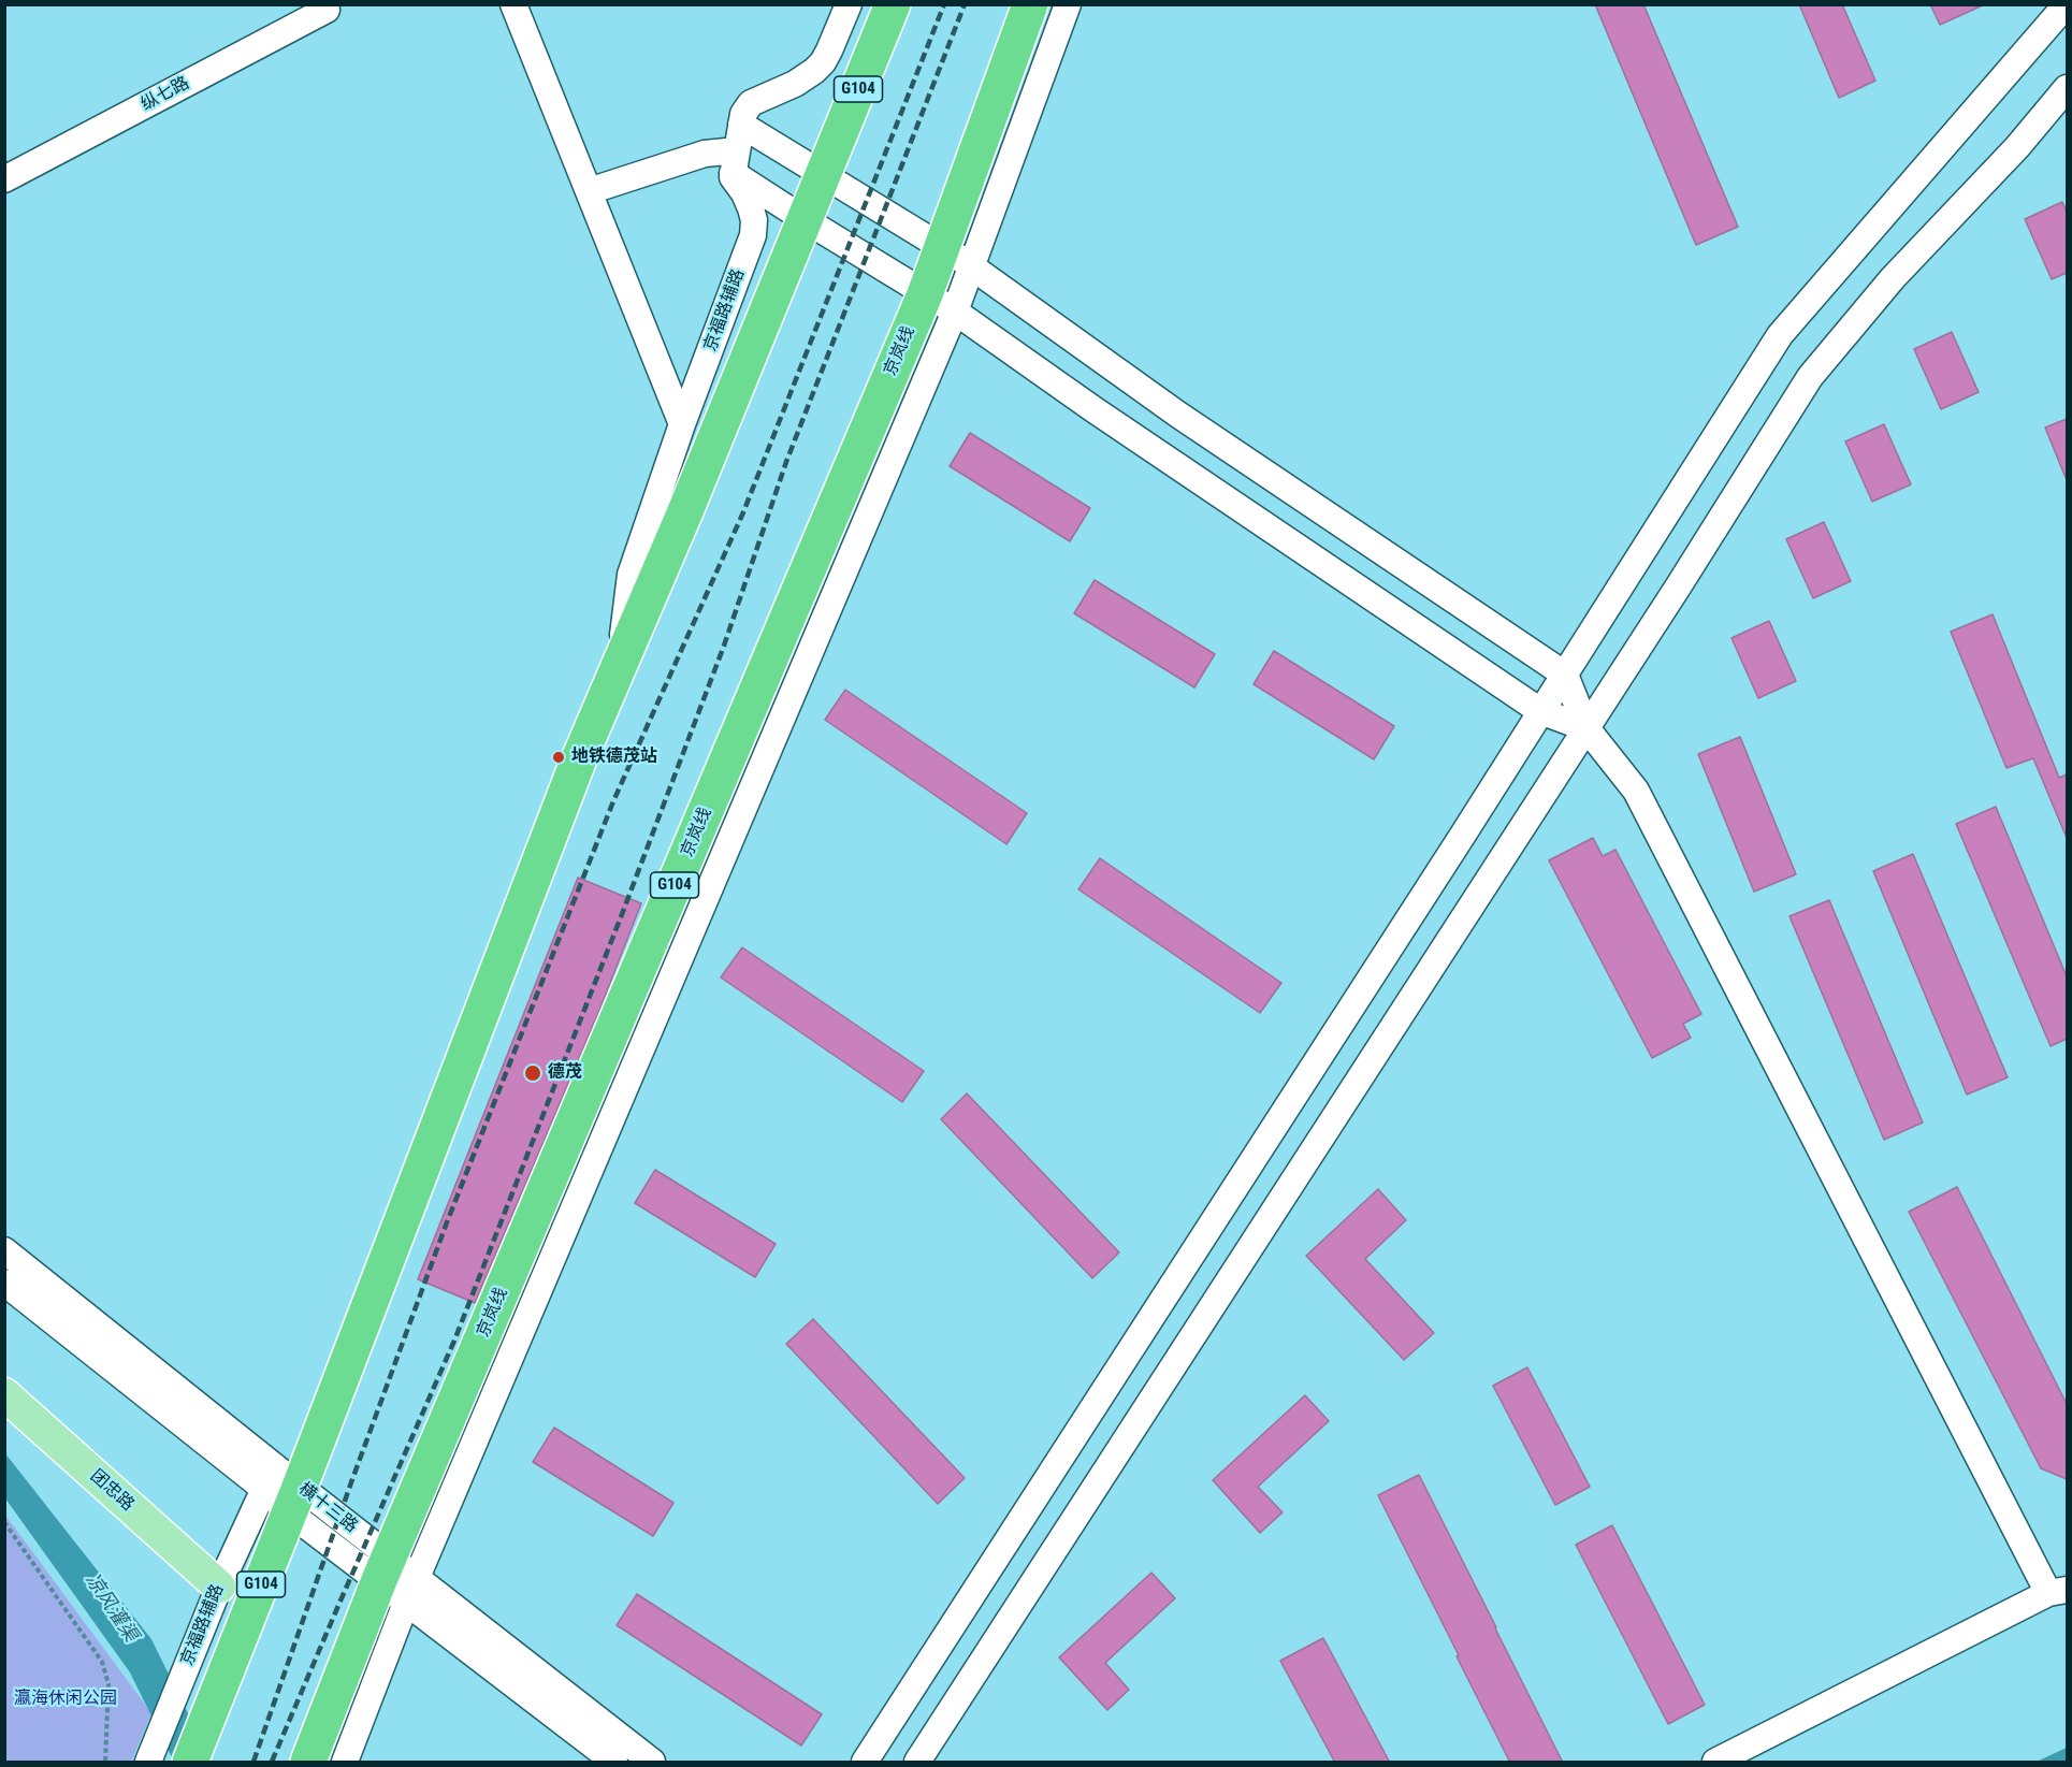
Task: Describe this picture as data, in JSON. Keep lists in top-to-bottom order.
{
  "streets": {
    "highway": ["G104", "京岚线"],
    "main road": ["团忠路"],
    "street": ["纵七路", "京福路辅路", "横十三路"]
  },
  "crossings": [
    ["G104", "京福路辅路"],
    ["G104", "横十三路"],
    ["京福路辅路", "团忠路"],
    ["京岚线", "横十三路"]
  ],
  "water": ["凉风灌渠"],
  "parks": ["瀛海休闲公园"],
  "places": ["地铁德茂站", "德茂"]
}
